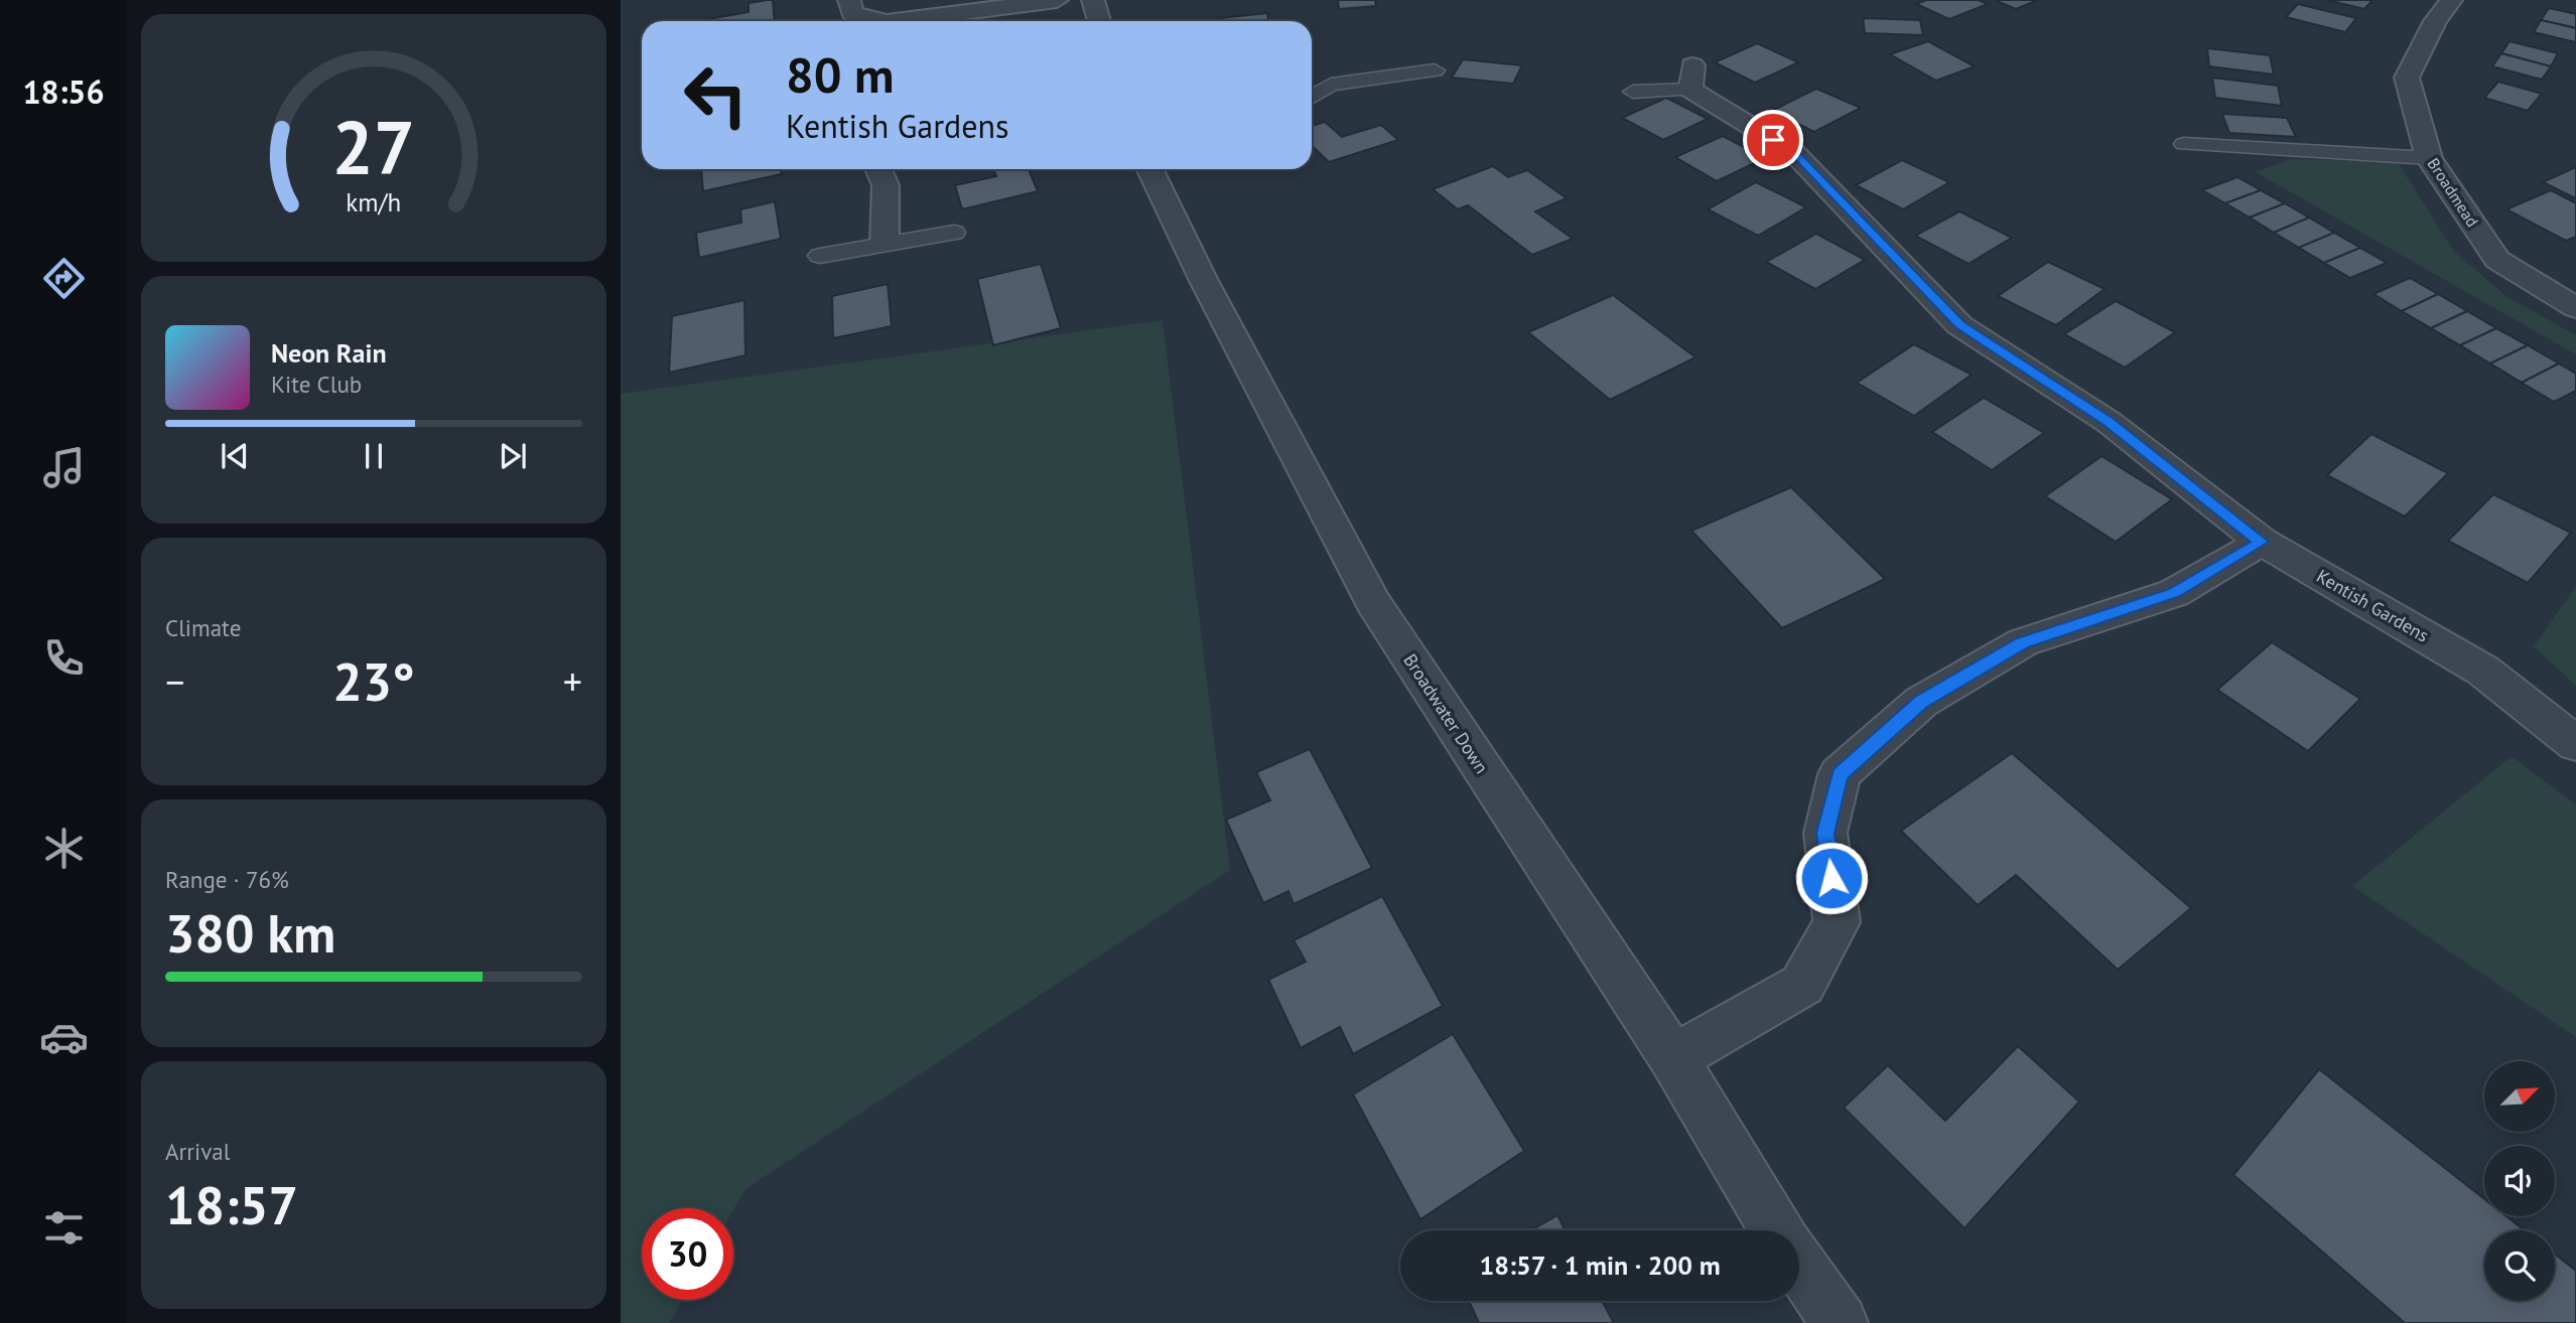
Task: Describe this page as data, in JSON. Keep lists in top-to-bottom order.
{
  "streets": {
    "street": ["Broadmead", "Kentish Gardens", "Broadwater Down"]
  },
  "north": "top right",
  "page": {
    "tabs": "18:56",
    "turn": ["80 m", "Kentish Gardens"],
    "song": ["Neon Rain", "Kite Club"],
    "tile": [
      "Climate",
      ["Range · 76%", "380 km"],
      ["Arrival", "18:57"]
    ],
    "heat": ["−", "23°", "+"],
    "limit": "30",
    "trip": "18:57 · 1 min · 200 m",
    "gauge": ["27", "km/h"]
  }
}
